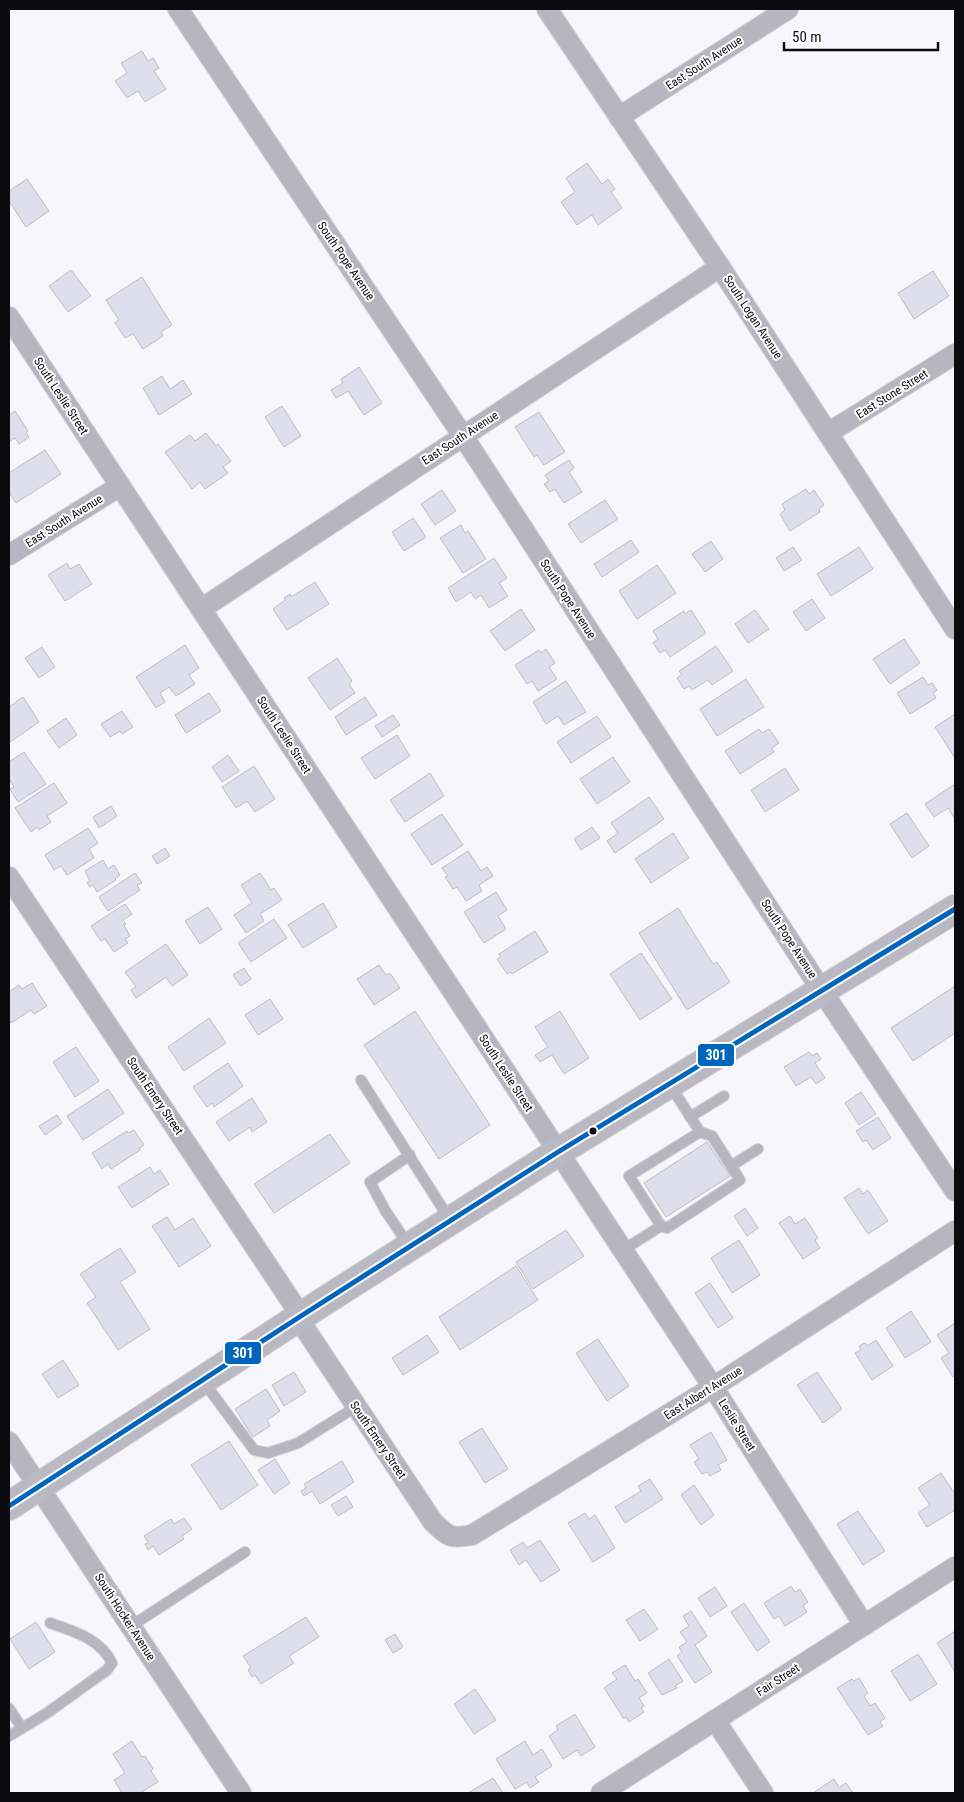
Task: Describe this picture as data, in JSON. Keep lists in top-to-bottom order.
{
  "streets": {
    "street": [
      "East South Avenue",
      "South Pope Avenue",
      "South Logan Avenue",
      "East Stone Street",
      "South Leslie Street",
      "South Emery Street",
      "East Albert Avenue",
      "Leslie Street",
      "South Hocker Avenue",
      "Fair Street"
    ]
  },
  "crossings": [
    ["East South Avenue", "South Pope Avenue"],
    ["East South Avenue", "South Logan Avenue"],
    ["East South Avenue", "South Leslie Street"],
    ["South Logan Avenue", "East Stone Street"],
    ["South Leslie Street", "Leslie Street"],
    ["South Emery Street", "East Albert Avenue"],
    ["East Albert Avenue", "Leslie Street"],
    ["Leslie Street", "Fair Street"]
  ],
  "lines": ["transit line 301"],
  "scale_bar": "50 m"
}
